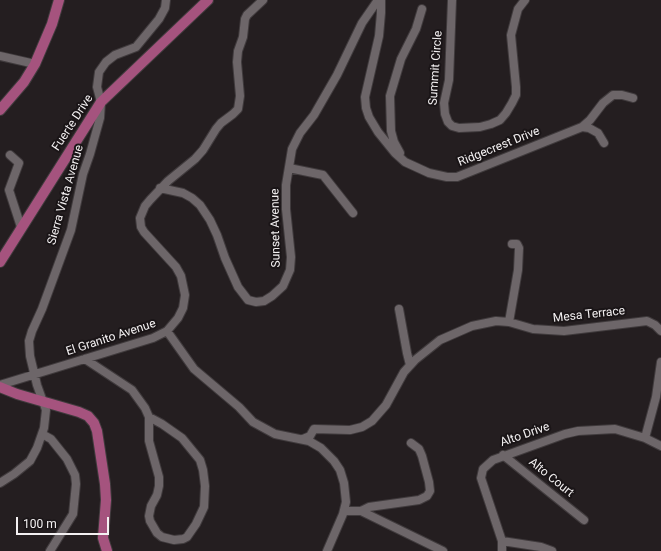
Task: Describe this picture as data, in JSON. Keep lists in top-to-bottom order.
{
  "streets": {
    "main road": ["Fuerte Drive"],
    "street": [
      "Summit Circle",
      "Ridgecrest Drive",
      "Sierra Vista Avenue",
      "Sunset Avenue",
      "Mesa Terrace",
      "El Granito Avenue",
      "Alto Drive",
      "Alto Court"
    ]
  },
  "crossings": [
    ["Fuerte Drive", "Sierra Vista Avenue"],
    ["Ridgecrest Drive", "Sunset Avenue"],
    ["Sierra Vista Avenue", "El Granito Avenue"],
    ["Sunset Avenue", "El Granito Avenue"],
    ["Alto Drive", "Alto Court"]
  ],
  "scale_bar": "100 m"
}
